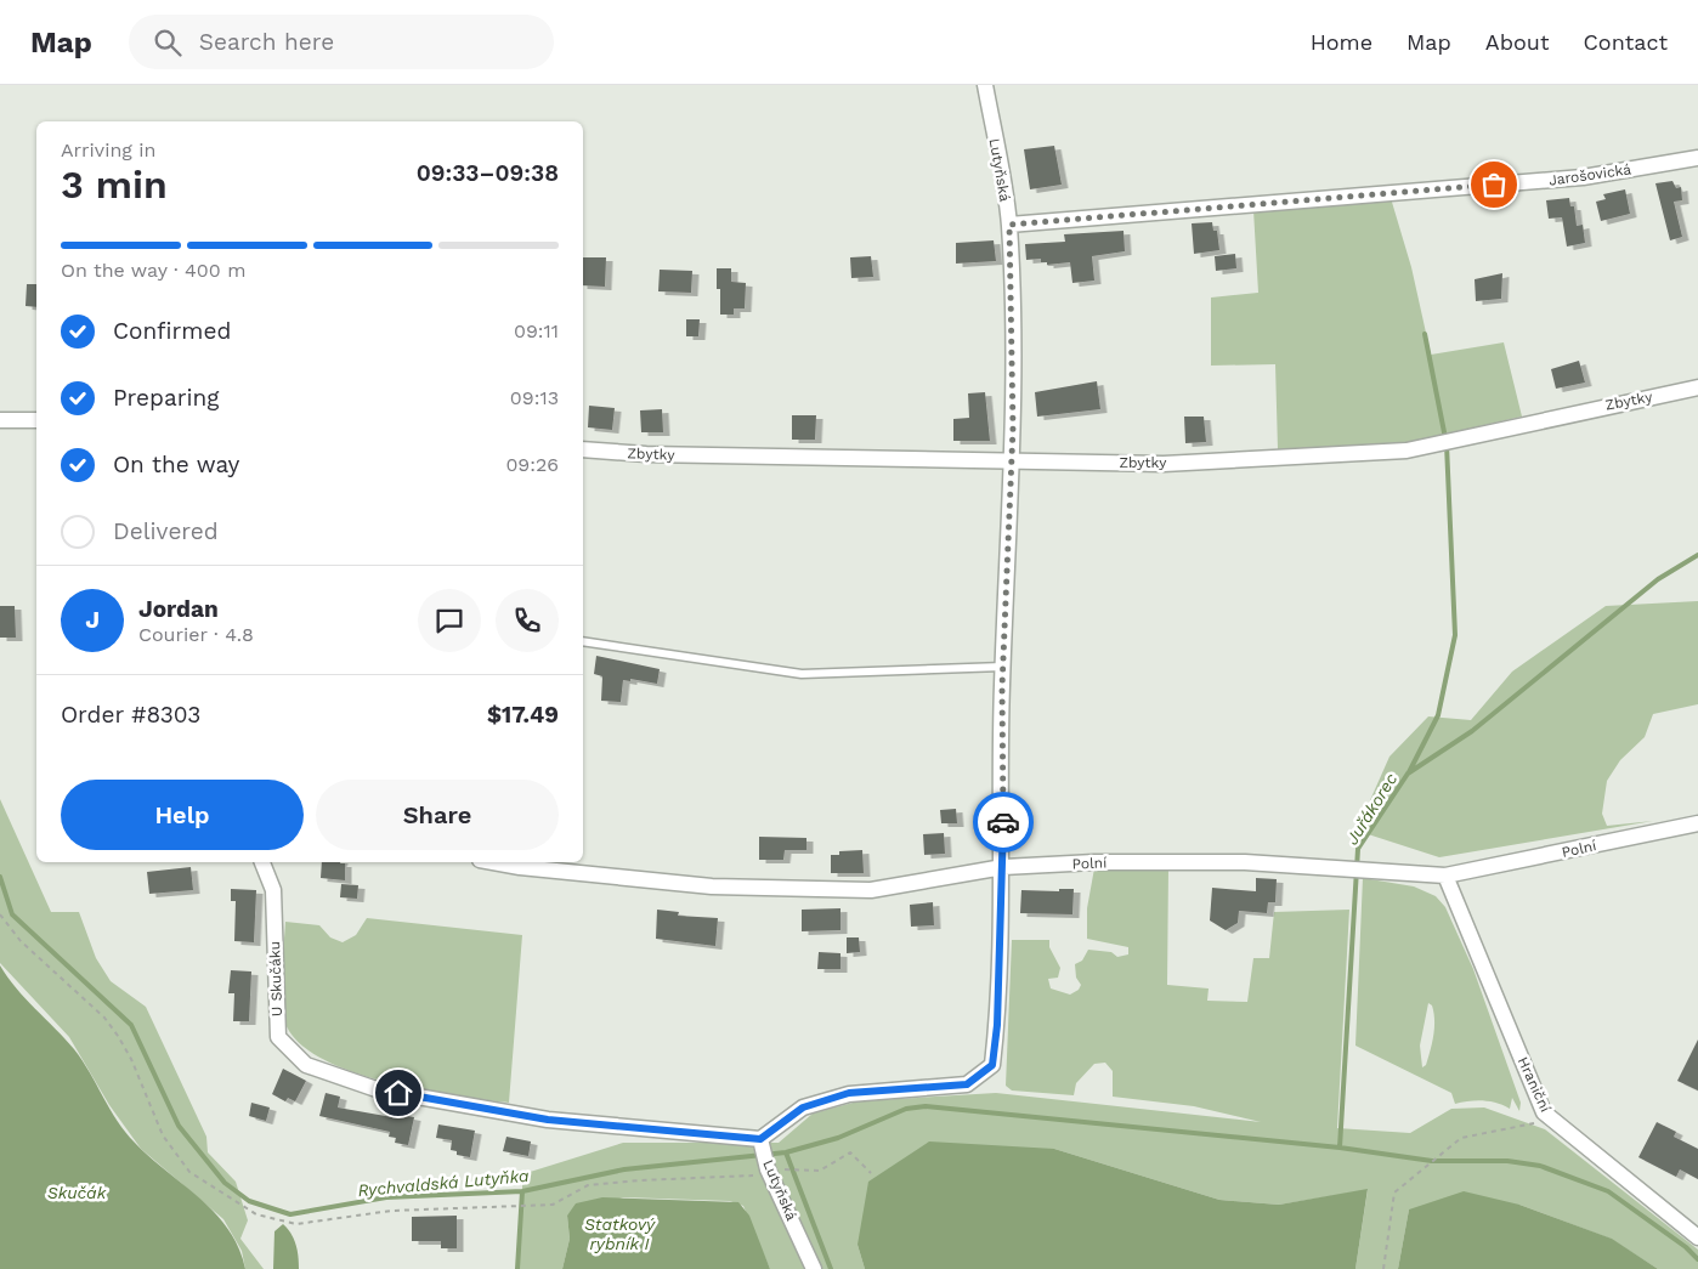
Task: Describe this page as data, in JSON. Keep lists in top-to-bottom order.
{
  "streets": {
    "street": [
      "Lutyňská",
      "Jarošovická",
      "Zbytky",
      "Polní",
      "U Skučáku",
      "Hraniční"
    ]
  },
  "crossings": [
    ["Lutyňská", "Jarošovická"],
    ["Lutyňská", "Zbytky"],
    ["Lutyňská", "Polní"],
    ["Lutyňská", "U Skučáku"],
    ["Polní", "Hraniční"]
  ],
  "water": [
    "Juřákorec",
    "Rychvaldská Lutyňka",
    "Skučák",
    "Statkový rybník I"
  ],
  "page": {
    "header": "Map",
    "search": "Search here",
    "nav": [
      "Home",
      "Map",
      "About",
      "Contact"
    ],
    "heading": ["3 min", "Arriving in", "09:33–09:38"],
    "panel": [
      "Jordan",
      "Courier · 4.8",
      "Order #8303",
      "$17.49"
    ],
    "bar": "On the way · 400 m",
    "list": [
      ["Confirmed", "09:11"],
      ["Preparing", "09:13"],
      ["On the way", "09:26"],
      "Delivered"
    ],
    "round": "J",
    "buttons": ["Help", "Share"]
  }
}
